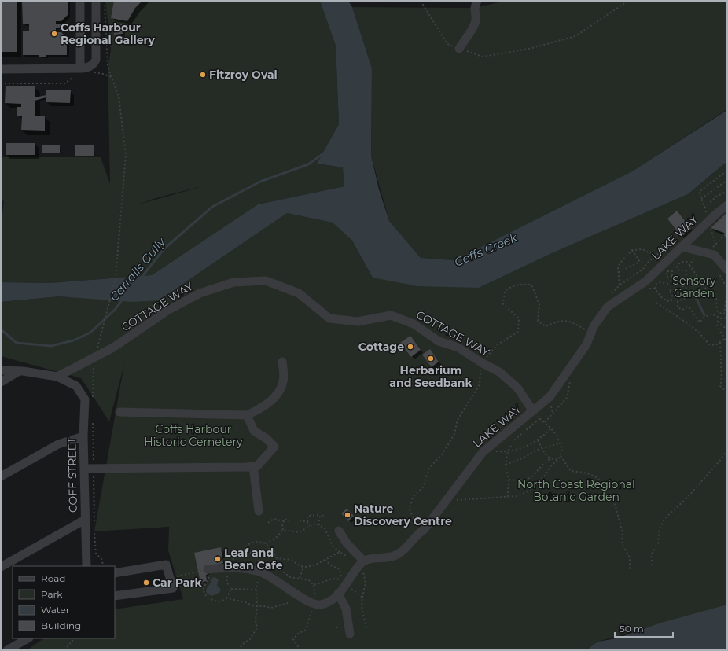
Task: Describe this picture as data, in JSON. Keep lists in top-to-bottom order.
{
  "streets": {
    "street": ["LAKE WAY", "COTTAGE WAY", "COFF STREET"]
  },
  "crossings": [
    ["LAKE WAY", "COTTAGE WAY"],
    ["COTTAGE WAY", "COFF STREET"]
  ],
  "water": ["Coffs Creek", "Carralls Gully"],
  "parks": ["Sensory Garden", "Coffs Harbour Historic Cemetery", "North Coast Regional Botanic Garden"],
  "places": [
    "Coffs Harbour Regional Gallery",
    "Fitzroy Oval",
    "Cottage",
    "Herbarium and Seedbank",
    "Nature Discovery Centre",
    "Leaf and Bean Cafe",
    "Car Park"
  ],
  "legend": [
    "Road",
    "Park",
    "Water",
    "Building"
  ],
  "scale_bar": "50 m"
}
